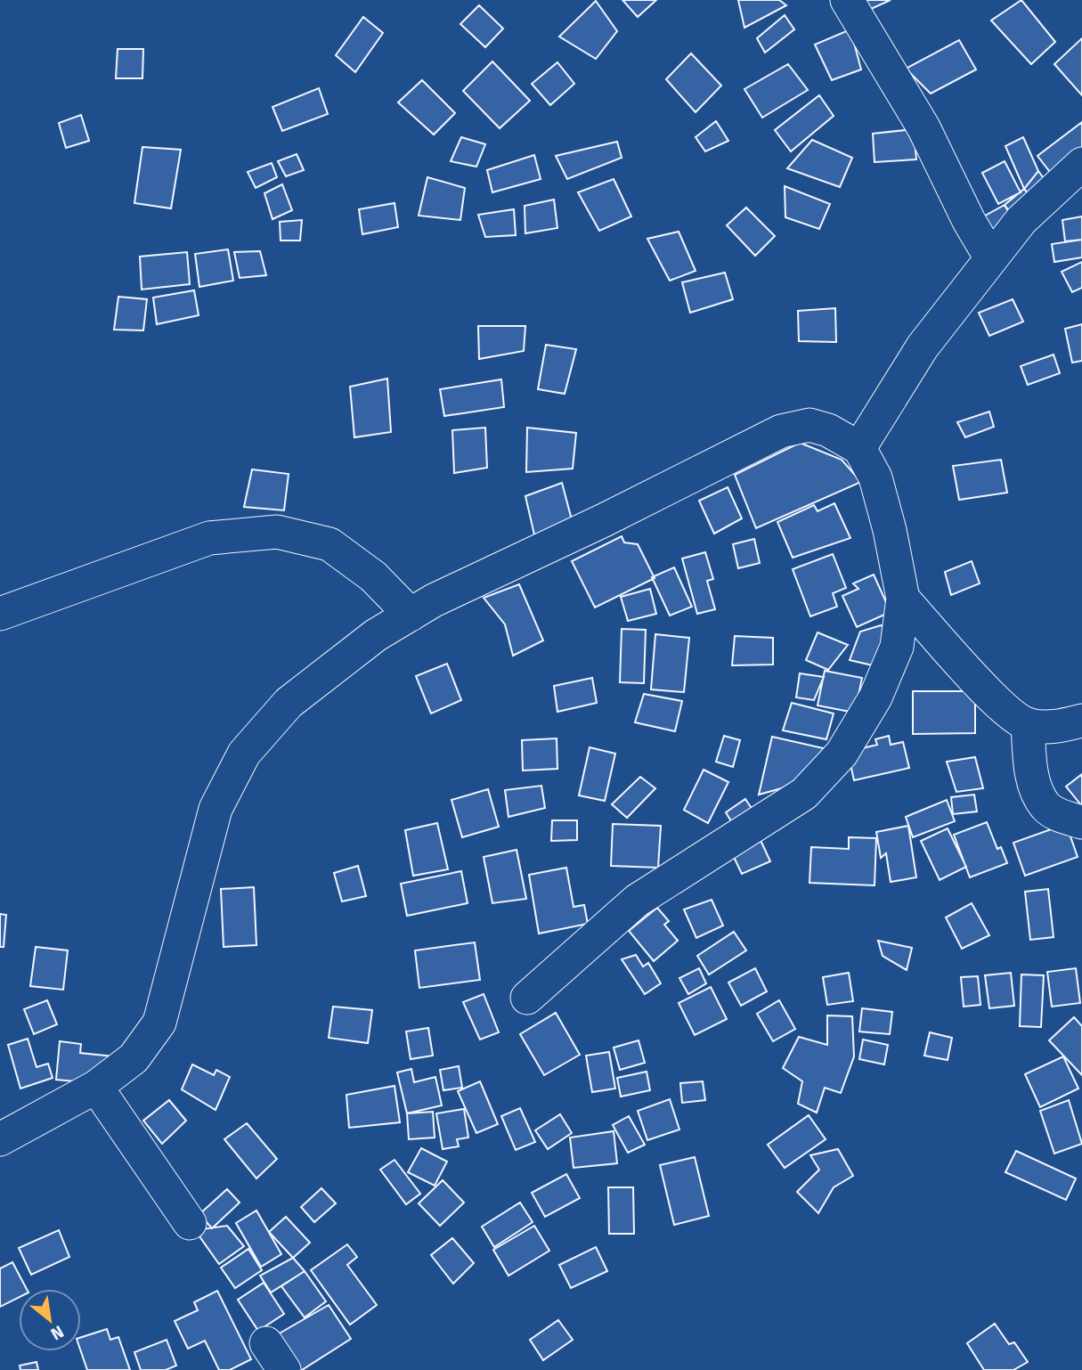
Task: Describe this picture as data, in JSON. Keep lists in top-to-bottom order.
{
  "north": "bottom right"
}
